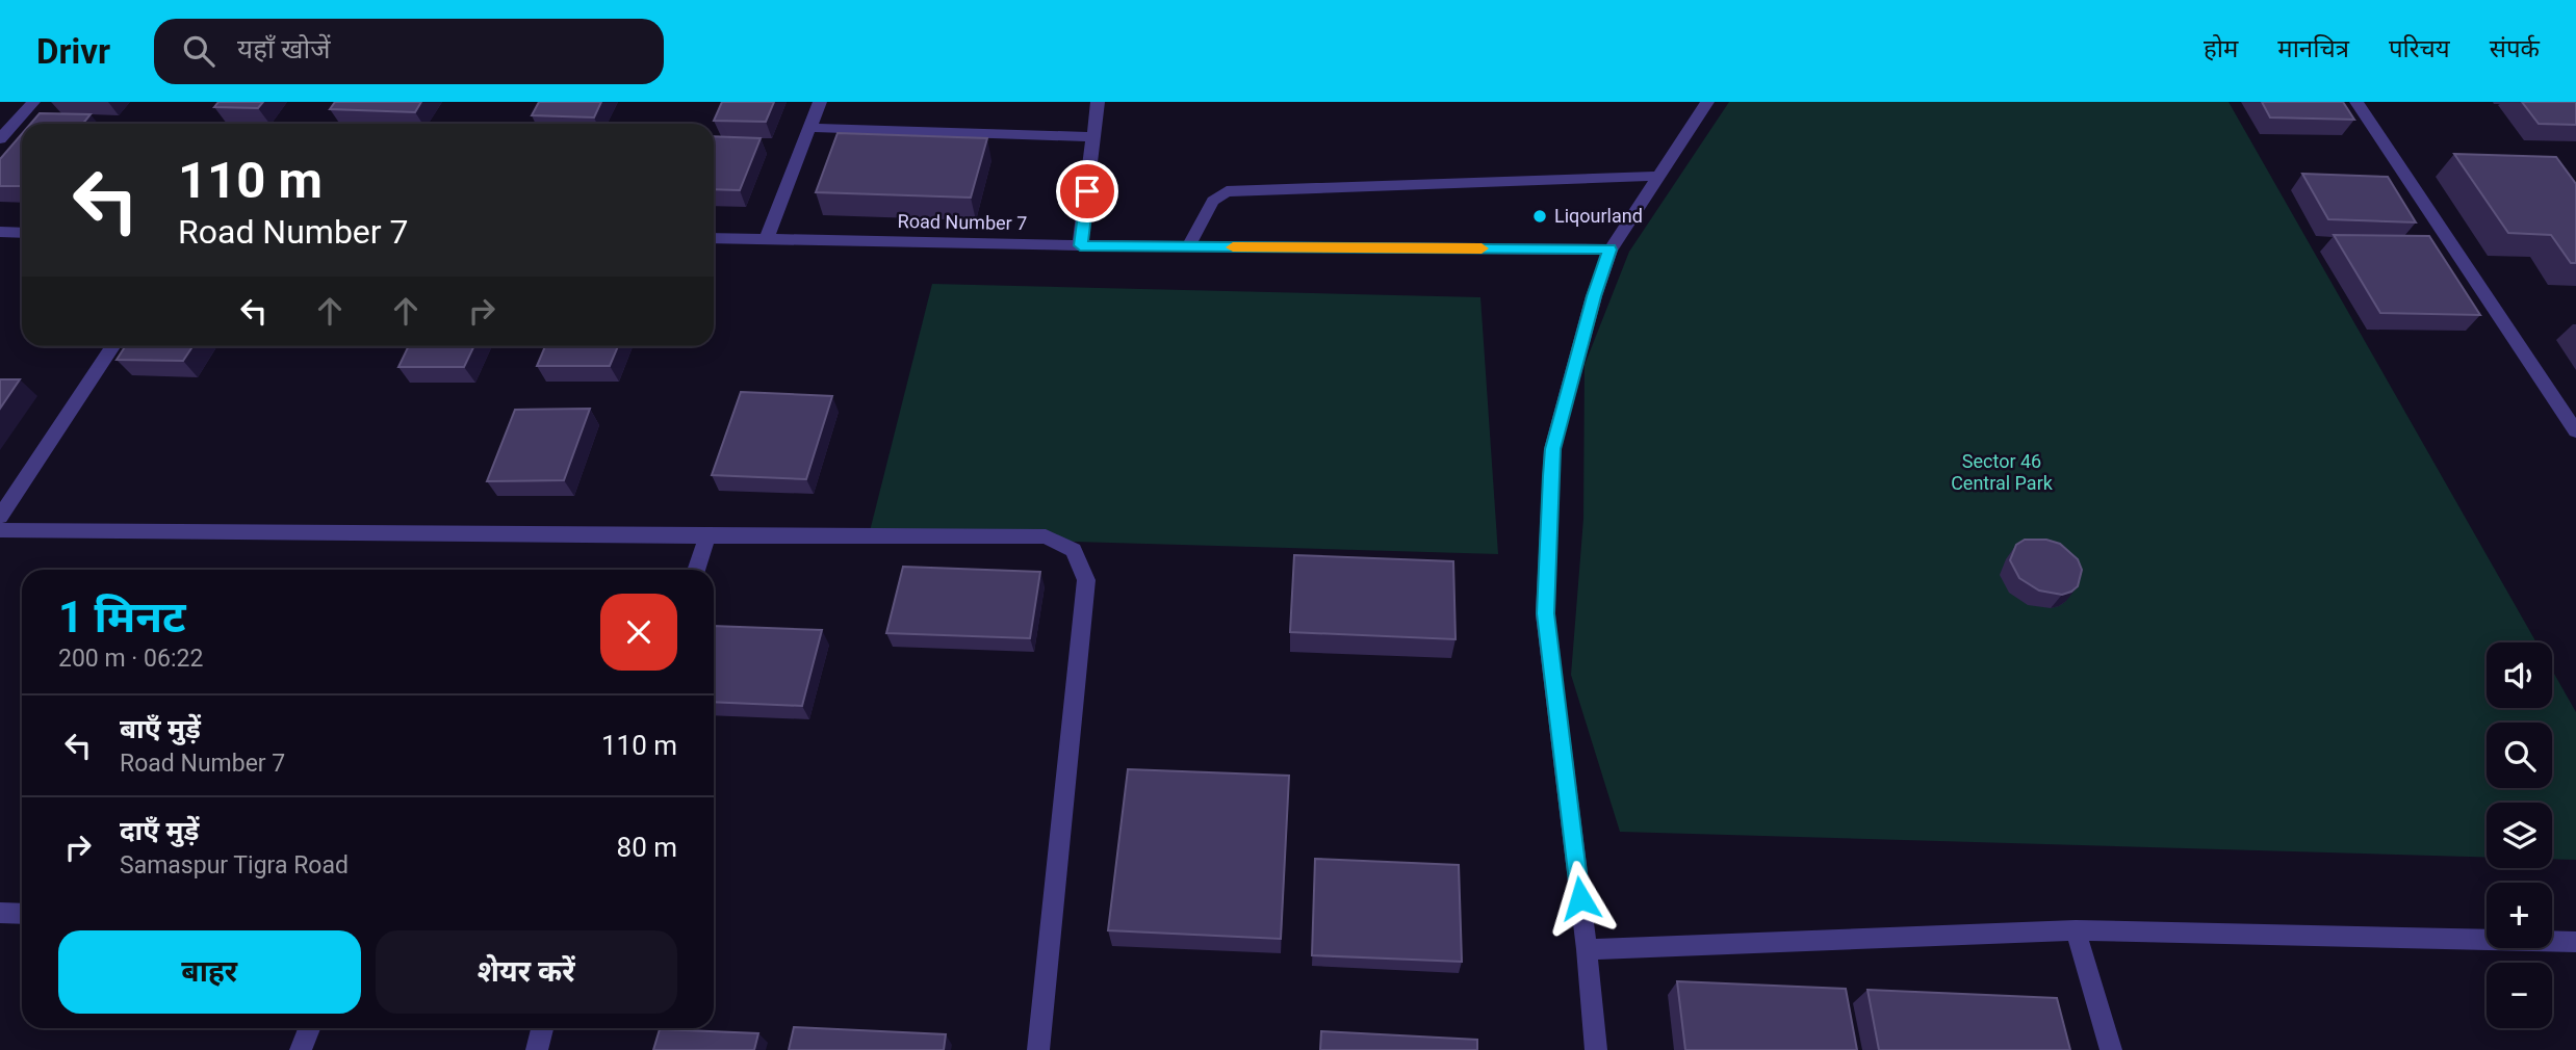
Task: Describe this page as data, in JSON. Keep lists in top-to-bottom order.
{
  "streets": {
    "street": ["Road Number 7"]
  },
  "parks": ["Sector 46 Central Park"],
  "places": ["Liqourland"],
  "page": {
    "header": "Drivr",
    "search": "यहाँ खोजें",
    "nav": [
      "होम",
      "मानचित्र",
      "परिचय",
      "संपर्क"
    ],
    "turn": ["110 m", "Road Number 7"],
    "heading": ["1 मिनट", "200 m · 06:22"],
    "map_buttons": ["+", "−"],
    "list": [
      {
        "name": "बाएँ मुड़ें",
        "note": "Road Number 7",
        "value": "110 m"
      },
      {
        "name": "दाएँ मुड़ें",
        "note": "Samaspur Tigra Road",
        "value": "80 m"
      }
    ],
    "buttons": ["बाहर", "शेयर करें"]
  }
}
